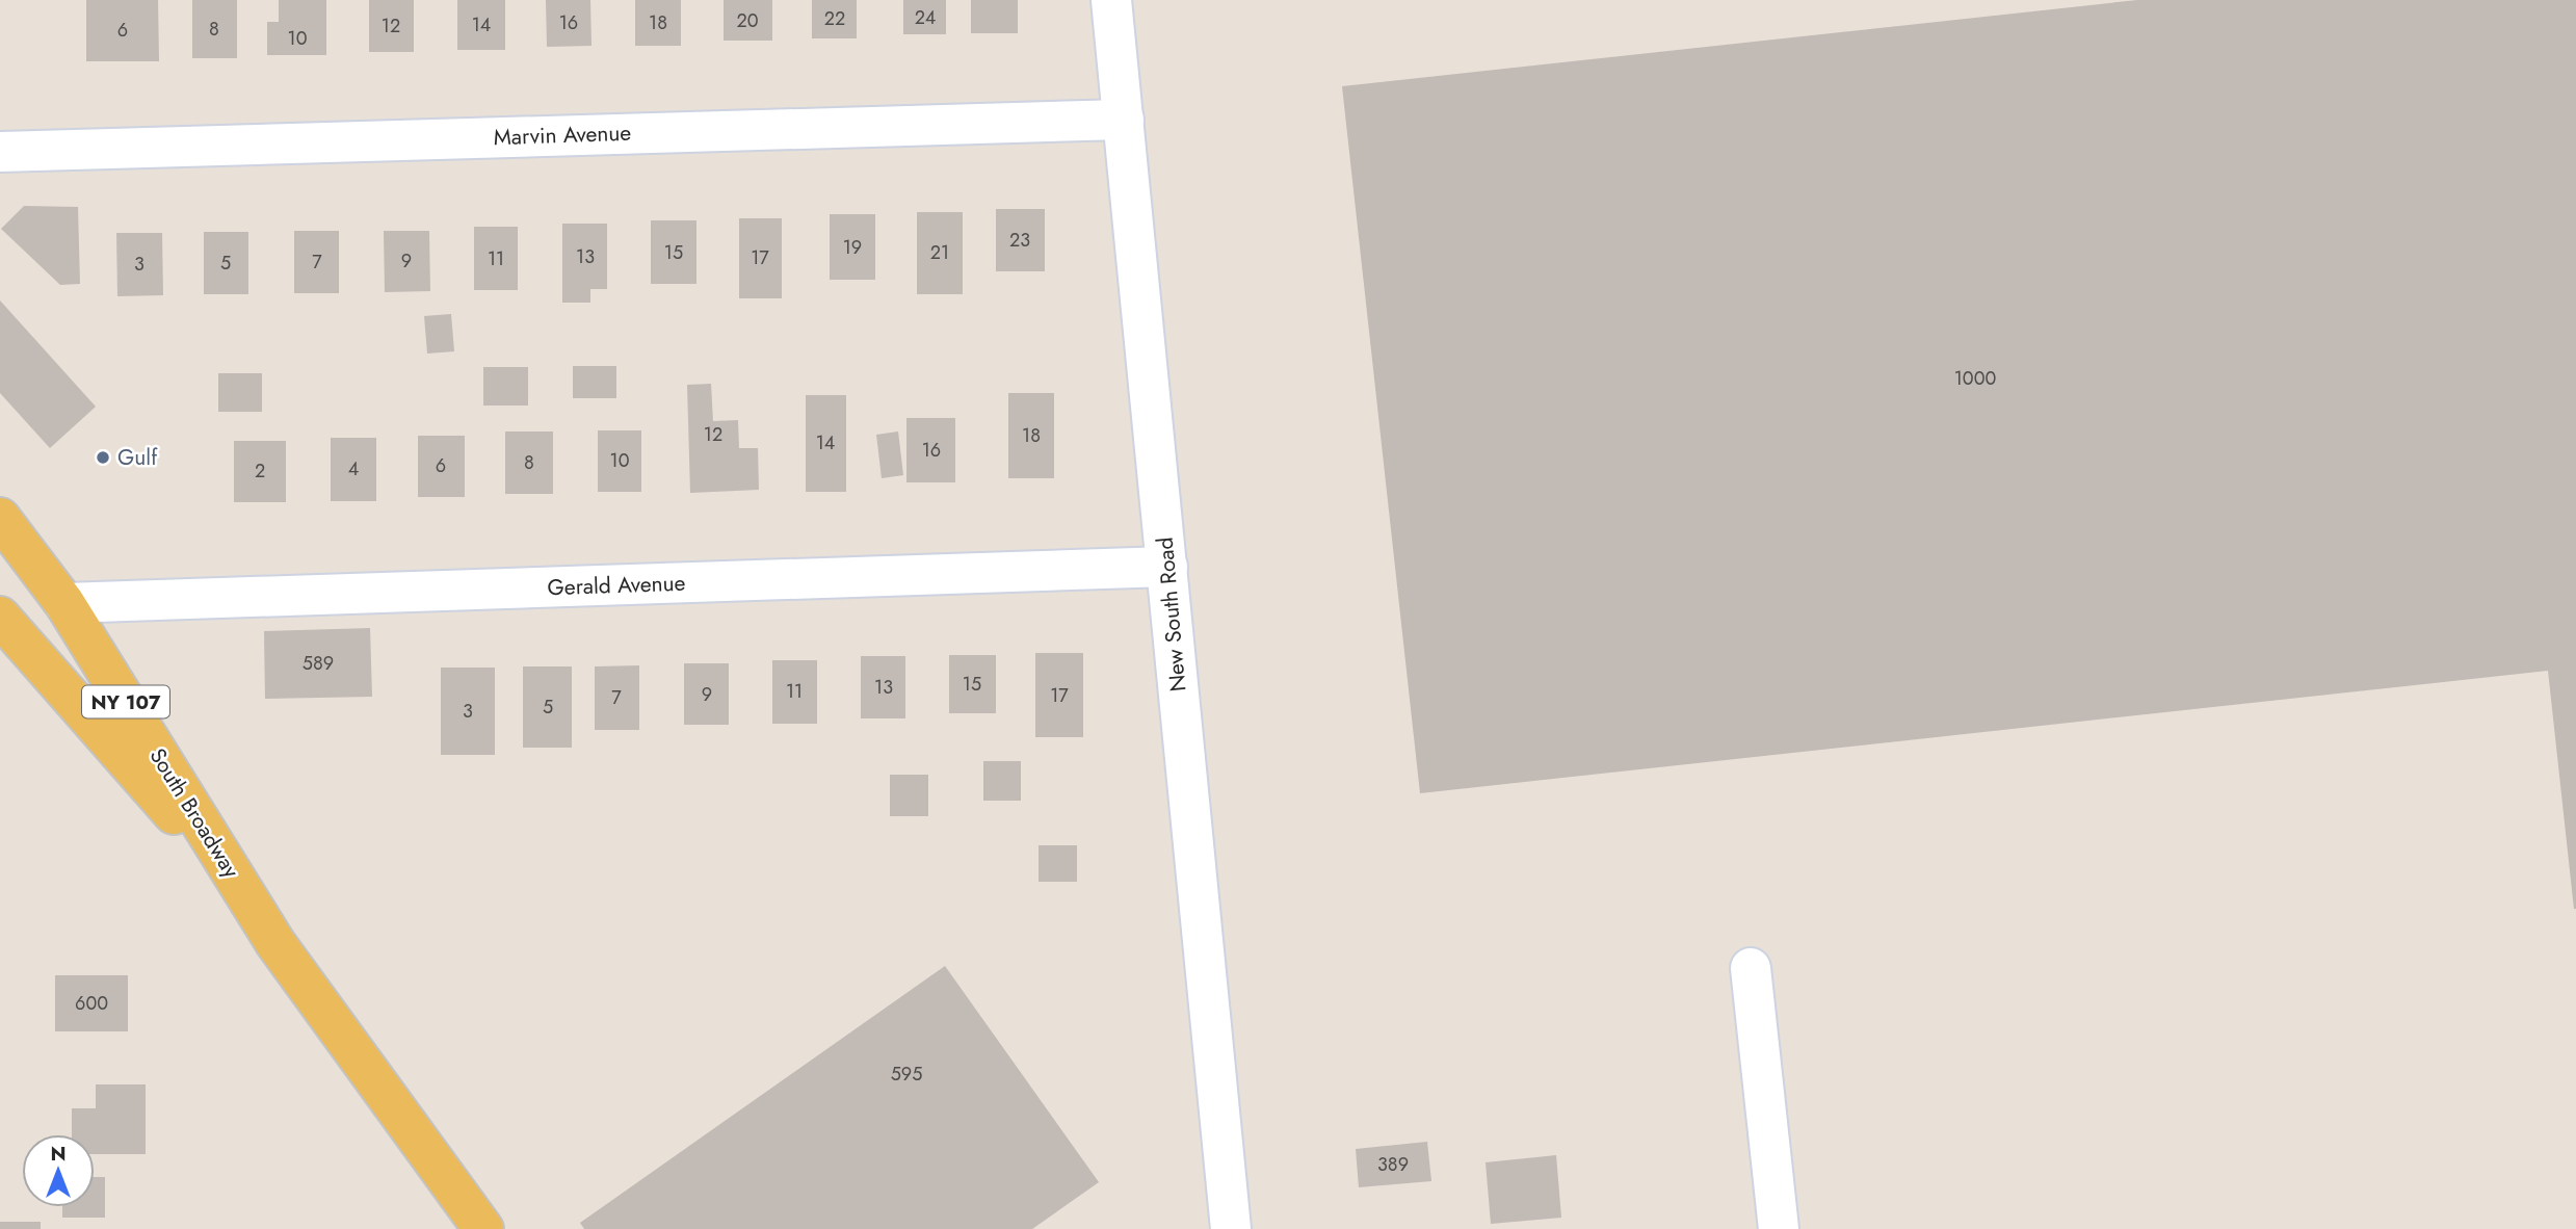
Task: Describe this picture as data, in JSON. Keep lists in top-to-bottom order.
{
  "streets": {
    "main road": ["NY 107", "South Broadway"],
    "street": ["Marvin Avenue", "Gerald Avenue", "New South Road"]
  },
  "crossings": [
    ["Marvin Avenue", "New South Road"],
    ["Gerald Avenue", "New South Road"],
    ["Gerald Avenue", "South Broadway"]
  ],
  "places": ["Gulf"],
  "house_numbers": [
    "24",
    "22",
    "20",
    "16",
    "18",
    "14",
    "12",
    "8",
    "6",
    "10",
    "23",
    "19",
    "15",
    "21",
    "13",
    "17",
    "11",
    "9",
    "7",
    "5",
    "3",
    "1000",
    "12",
    "18",
    "14",
    "16",
    "10",
    "8",
    "6",
    "4",
    "2",
    "589",
    "15",
    "13",
    "11",
    "9",
    "17",
    "7",
    "5",
    "3",
    "600",
    "595",
    "389"
  ],
  "north": "top"
}
